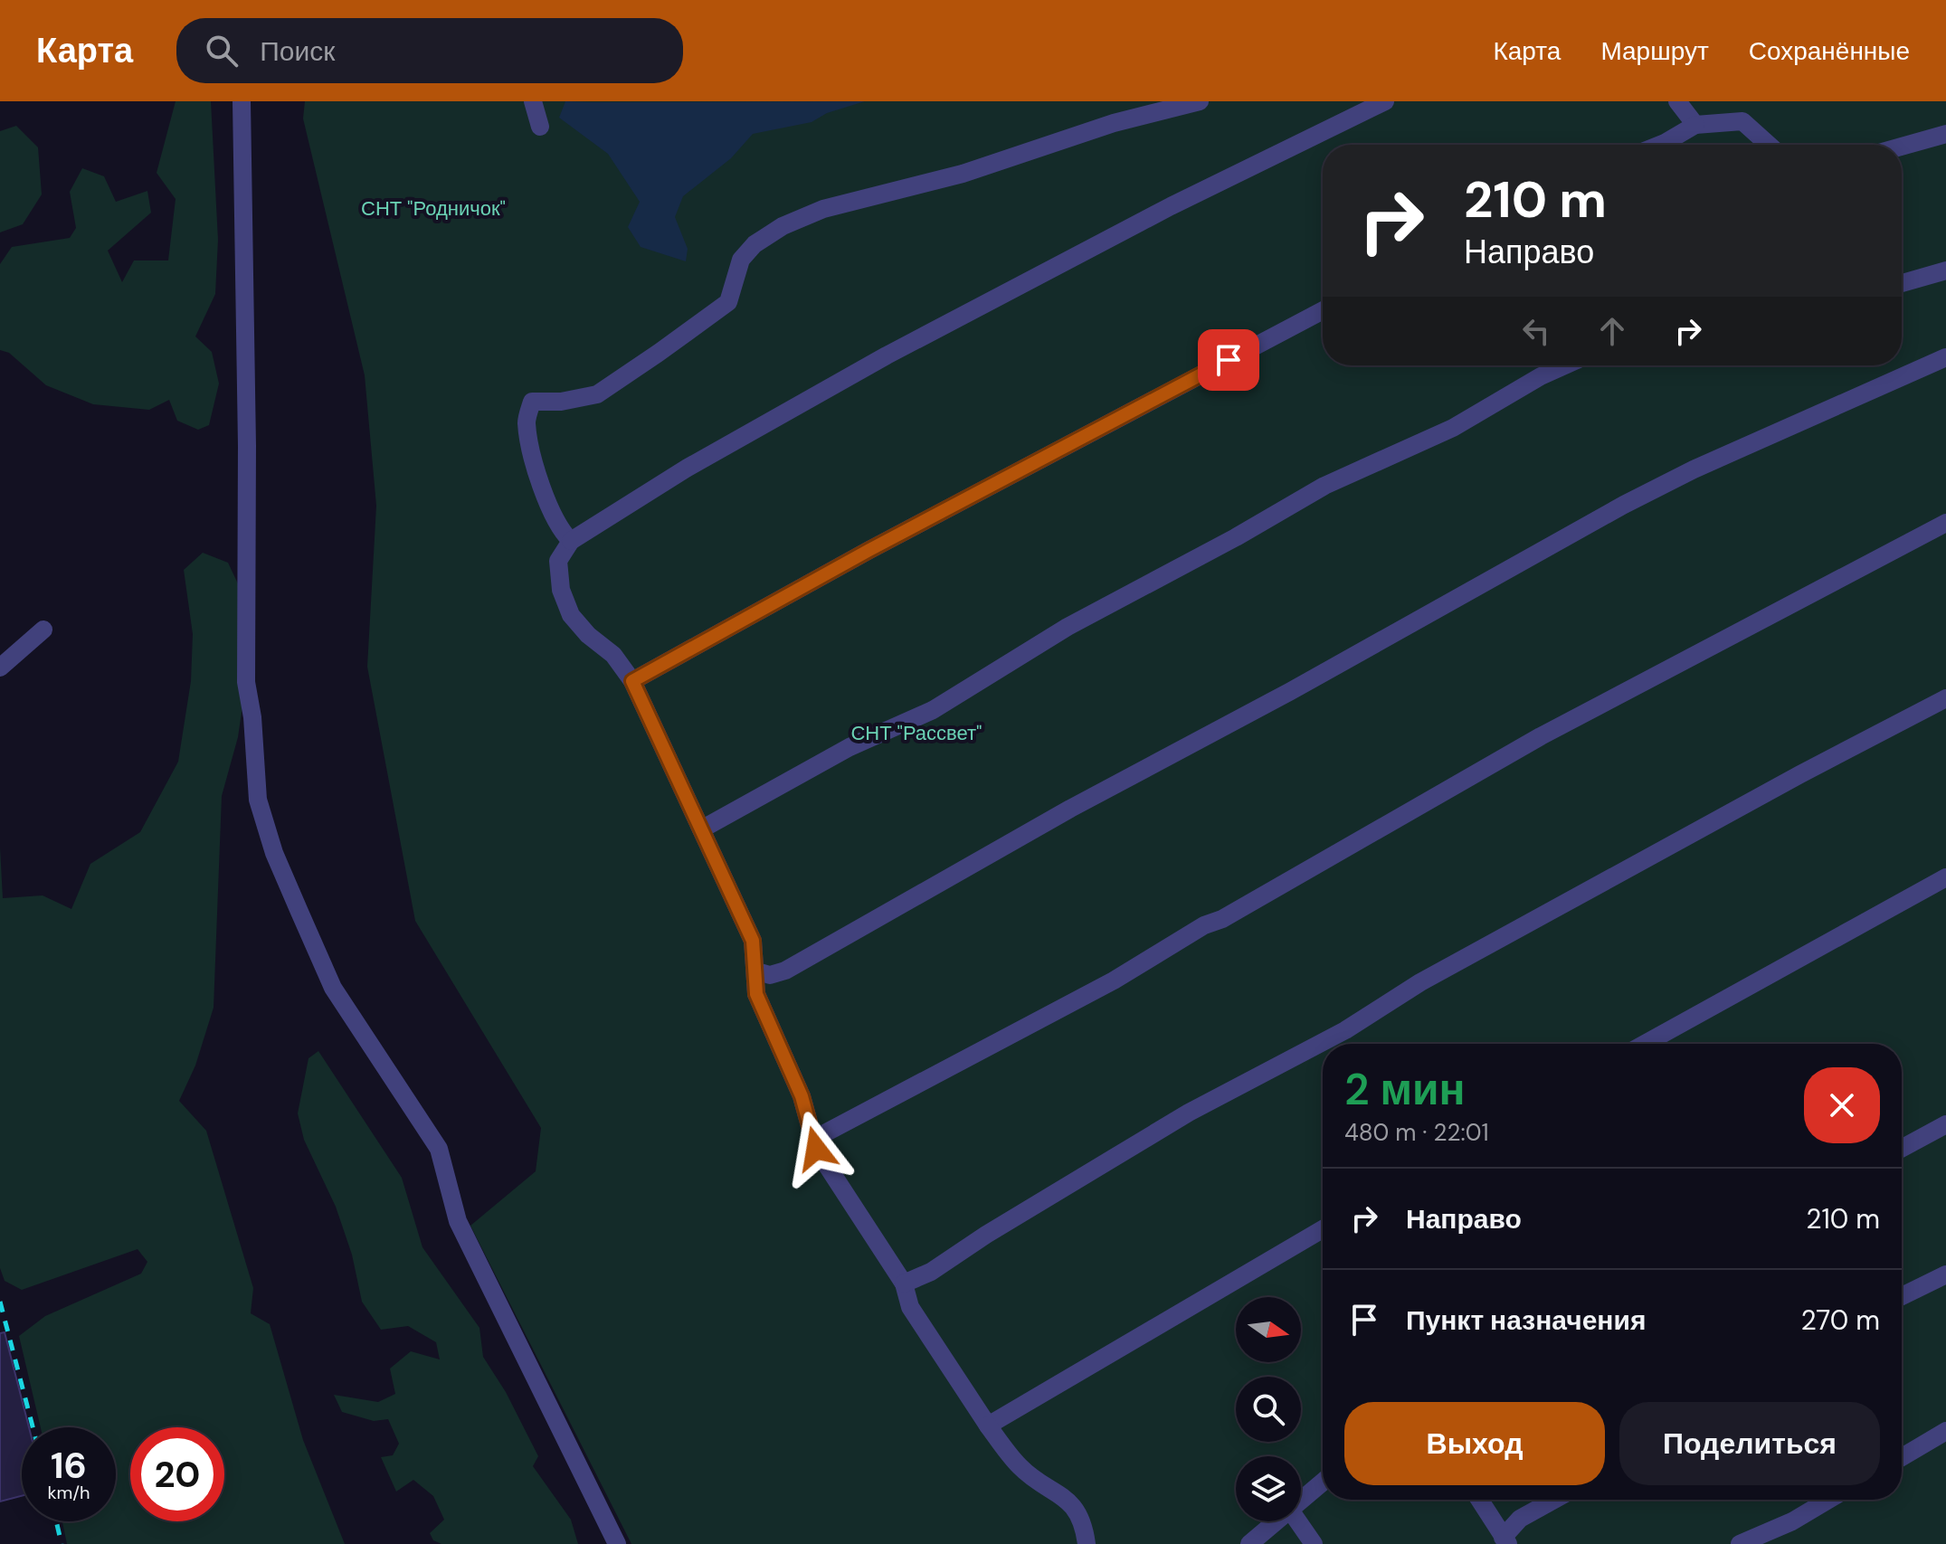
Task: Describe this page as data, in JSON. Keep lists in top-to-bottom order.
{
  "parks": ["СНТ \"Родничок\"", "СНТ \"Рассвет\""],
  "north": "right",
  "page": {
    "header": "Карта",
    "search": "Поиск",
    "nav": ["Карта", "Маршрут", "Сохранённые"],
    "turn": ["210 m", "Направо"],
    "heading": ["2 мин", "480 m · 22:01"],
    "list": [
      {
        "name": "Направо",
        "value": "210 m"
      },
      {
        "name": "Пункт назначения",
        "value": "270 m"
      }
    ],
    "buttons": ["Выход", "Поделиться"],
    "speed": "16 km/h",
    "limit": "20"
  }
}
